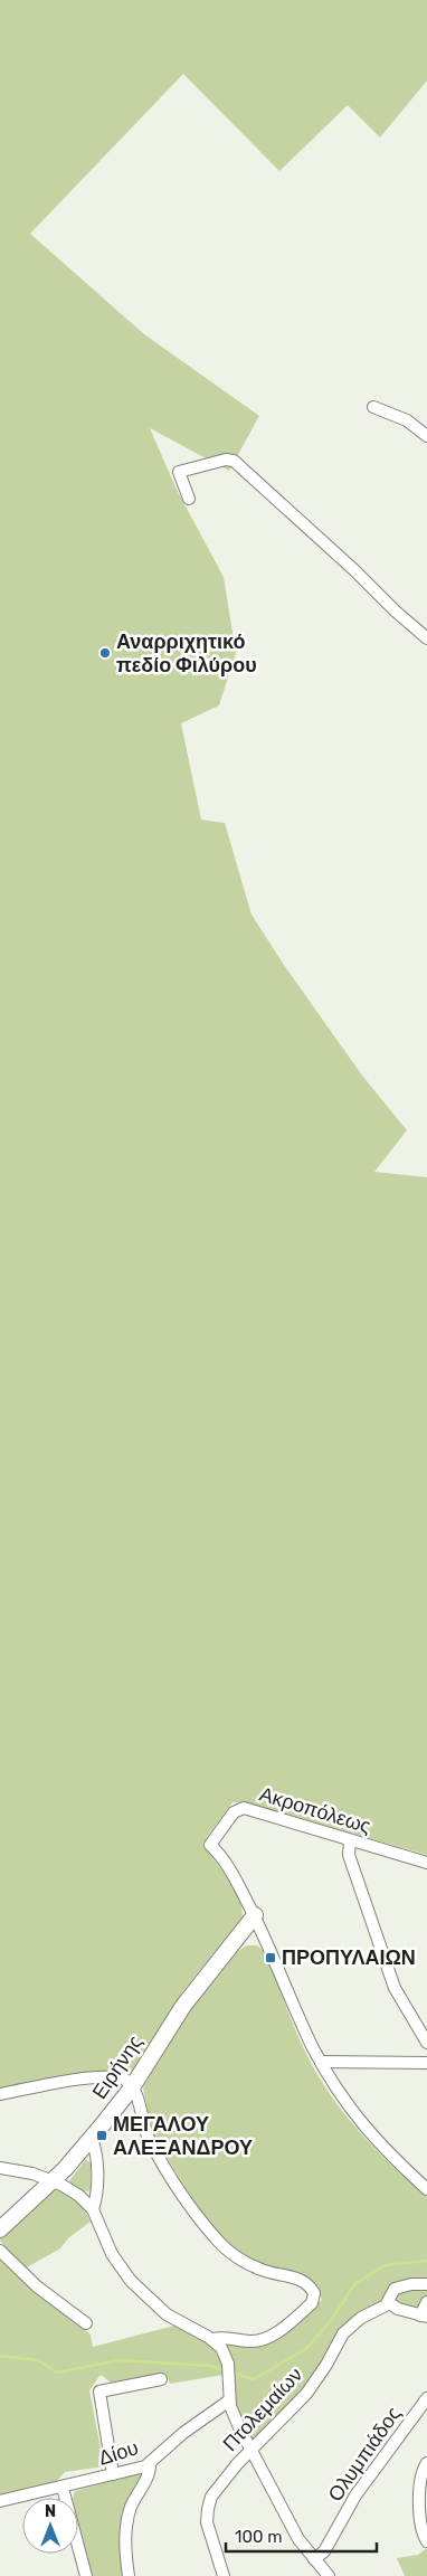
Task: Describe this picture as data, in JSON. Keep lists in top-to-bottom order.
{
  "streets": {
    "street": [
      "Ακροπόλεως",
      "Ειρήνης",
      "Πτολεμαίων",
      "Δίου",
      "Ολυμπιάδος"
    ]
  },
  "crossings": [
    ["Ακροπόλεως", "Ειρήνης"]
  ],
  "places": {
    "other": ["Αναρριχητικό πεδίο Φιλύρου"],
    "transit": ["ΠΡΟΠΥΛΑΙΩΝ", "ΜΕΓΑΛΟΥ ΑΛΕΞΑΝΔΡΟΥ"]
  },
  "scale_bar": "100 m",
  "north": "top"
}
